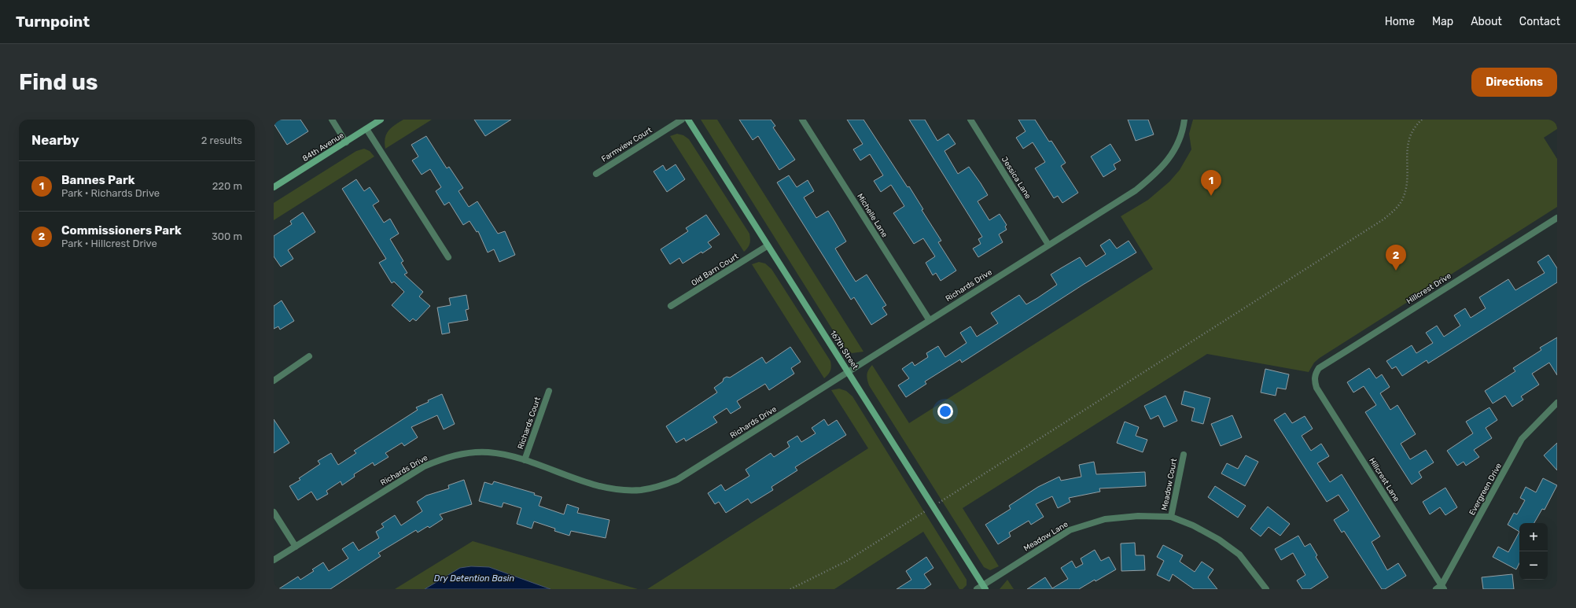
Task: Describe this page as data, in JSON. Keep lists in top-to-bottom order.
{
  "streets": {
    "street": [
      "Farmview Court",
      "84th Avenue",
      "Jessica Lane",
      "Michelle Lane",
      "Old Barn Court",
      "Richards Drive",
      "Hillcrest Drive",
      "167th Street",
      "Richards Court",
      "Hillcrest Lane",
      "Meadow Court",
      "Evergreen Drive",
      "Meadow Lane"
    ]
  },
  "crossings": [
    ["Jessica Lane", "Richards Drive"],
    ["Michelle Lane", "Richards Drive"],
    ["Old Barn Court", "167th Street"],
    ["Richards Drive", "167th Street"],
    ["Richards Drive", "Richards Court"],
    ["Hillcrest Drive", "Hillcrest Lane"],
    ["167th Street", "Meadow Lane"],
    ["Hillcrest Lane", "Evergreen Drive"],
    ["Meadow Court", "Meadow Lane"]
  ],
  "water": ["Dry Detention Basin"],
  "page": {
    "header": "Turnpoint",
    "nav": [
      "Home",
      "Map",
      "About",
      "Contact"
    ],
    "buttons": "Directions",
    "title": "Find us",
    "heading": ["Nearby", "2 results"],
    "list": [
      {
        "mark": "1",
        "name": "Bannes Park",
        "note": "Park · Richards Drive",
        "value": "220 m"
      },
      {
        "mark": "2",
        "name": "Commissioners Park",
        "note": "Park · Hillcrest Drive",
        "value": "300 m"
      }
    ],
    "pins": ["1", "2"],
    "map_buttons": ["+", "−"]
  }
}
